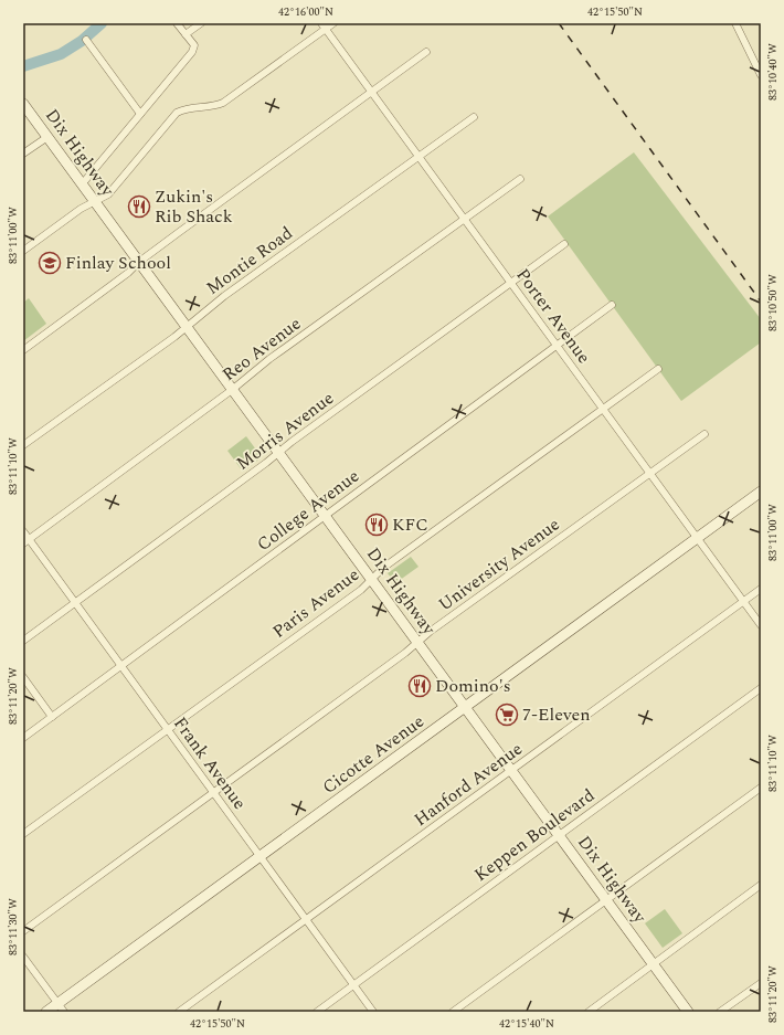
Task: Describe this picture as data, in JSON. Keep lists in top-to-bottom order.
{
  "streets": {
    "main road": ["Dix Highway", "Cicotte Avenue"],
    "street": [
      "Montie Road",
      "Porter Avenue",
      "Reo Avenue",
      "Morris Avenue",
      "College Avenue",
      "University Avenue",
      "Paris Avenue",
      "Frank Avenue",
      "Hanford Avenue",
      "Keppen Boulevard"
    ]
  },
  "crossings": [
    ["Dix Highway", "Montie Road"],
    ["Dix Highway", "Reo Avenue"],
    ["Dix Highway", "Morris Avenue"],
    ["Dix Highway", "College Avenue"],
    ["Dix Highway", "University Avenue"],
    ["Dix Highway", "Paris Avenue"],
    ["Dix Highway", "Cicotte Avenue"],
    ["Dix Highway", "Hanford Avenue"],
    ["Dix Highway", "Keppen Boulevard"],
    ["Montie Road", "Porter Avenue"],
    ["Porter Avenue", "Reo Avenue"],
    ["Porter Avenue", "Morris Avenue"],
    ["Porter Avenue", "College Avenue"],
    ["Porter Avenue", "University Avenue"],
    ["Porter Avenue", "Paris Avenue"],
    ["Porter Avenue", "Cicotte Avenue"],
    ["Porter Avenue", "Hanford Avenue"],
    ["Reo Avenue", "Frank Avenue"],
    ["Morris Avenue", "Frank Avenue"],
    ["College Avenue", "Frank Avenue"],
    ["University Avenue", "Frank Avenue"],
    ["Paris Avenue", "Frank Avenue"],
    ["Cicotte Avenue", "Frank Avenue"],
    ["Frank Avenue", "Hanford Avenue"],
    ["Frank Avenue", "Keppen Boulevard"]
  ],
  "places": {
    "restaurant": ["Zukin's Rib Shack", "KFC", "Domino's"],
    "school or university": ["Finlay School"],
    "supermarket": ["7-Eleven"]
  },
  "coordinates": [
    "42°16'00\"N",
    "42°15'50\"N",
    "83°10'40\"W",
    "83°11'00\"W",
    "83°10'50\"W",
    "83°11'10\"W",
    "83°11'20\"W",
    "83°11'30\"W",
    "42°15'40\"N"
  ]
}
